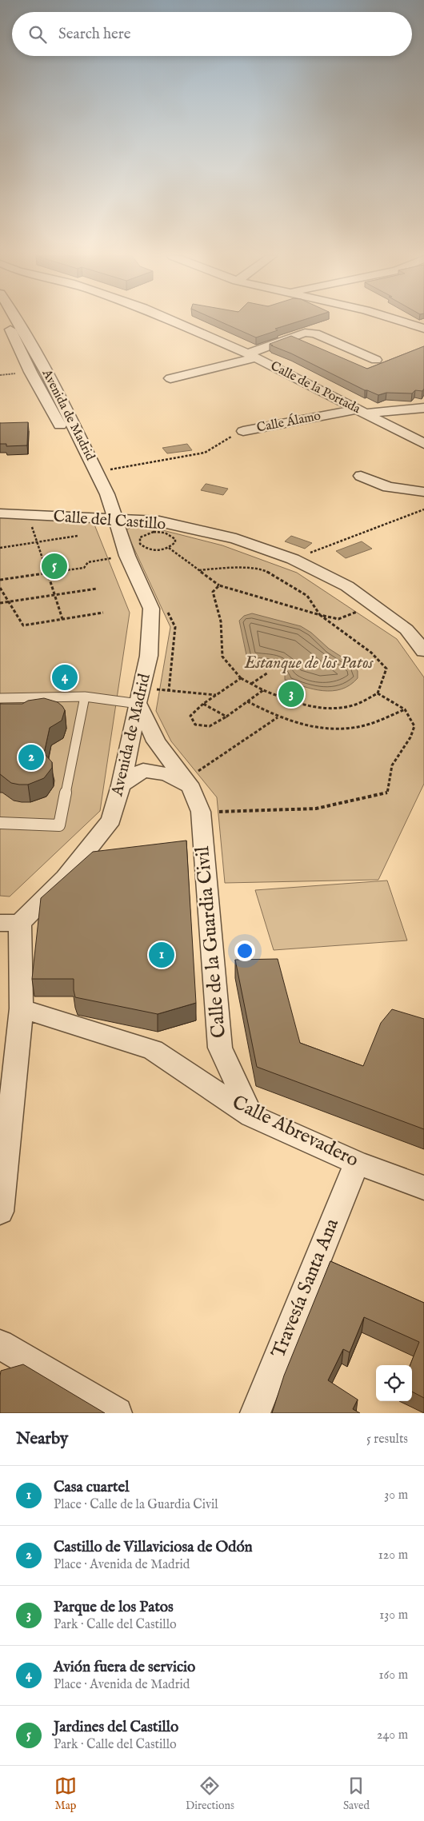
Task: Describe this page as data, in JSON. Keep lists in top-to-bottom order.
{
  "streets": {
    "street": [
      "Calle de la Portada",
      "Avenida de Madrid",
      "Calle Álamo",
      "Calle del Castillo",
      "Calle de la Guardia Civil",
      "Calle Abrevadero",
      "Travesía Santa Ana"
    ]
  },
  "crossings": [
    ["Calle de la Portada", "Calle Álamo"],
    ["Avenida de Madrid", "Calle del Castillo"],
    ["Avenida de Madrid", "Calle de la Guardia Civil"],
    ["Calle de la Guardia Civil", "Calle Abrevadero"],
    ["Calle Abrevadero", "Travesía Santa Ana"]
  ],
  "water": ["Estanque de los Patos"],
  "page": {
    "search": "Search here",
    "pins": [
      "5",
      "4",
      "3",
      "2",
      "1"
    ],
    "heading": ["Nearby", "5 results"],
    "list": [
      {
        "mark": "1",
        "name": "Casa cuartel",
        "note": "Place · Calle de la Guardia Civil",
        "value": "30 m"
      },
      {
        "mark": "2",
        "name": "Castillo de Villaviciosa de Odón",
        "note": "Place · Avenida de Madrid",
        "value": "120 m"
      },
      {
        "mark": "3",
        "name": "Parque de los Patos",
        "note": "Park · Calle del Castillo",
        "value": "130 m"
      },
      {
        "mark": "4",
        "name": "Avión fuera de servicio",
        "note": "Place · Avenida de Madrid",
        "value": "160 m"
      },
      {
        "mark": "5",
        "name": "Jardines del Castillo",
        "note": "Park · Calle del Castillo",
        "value": "240 m"
      }
    ],
    "nav": ["Map", "Directions", "Saved"]
  }
}
